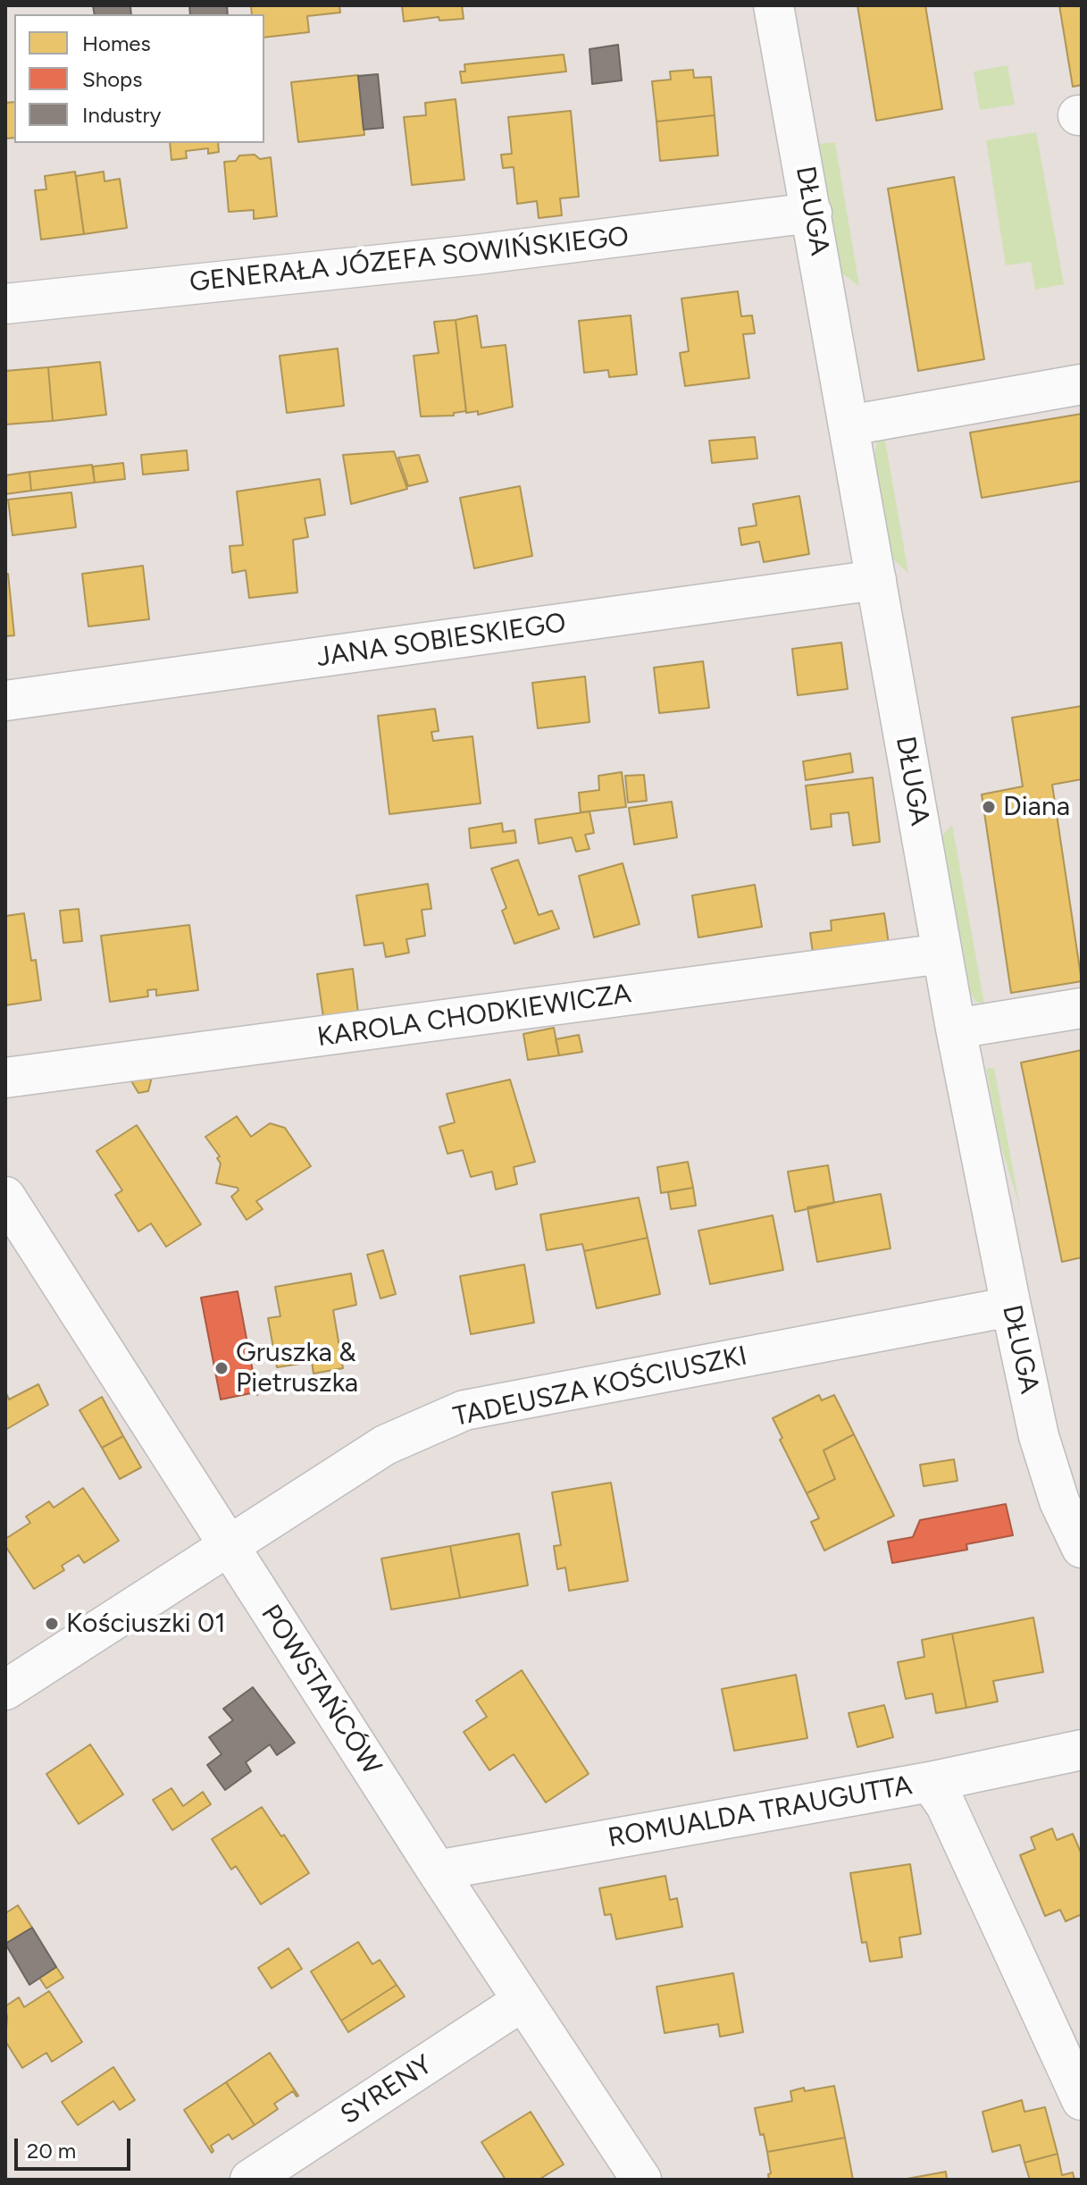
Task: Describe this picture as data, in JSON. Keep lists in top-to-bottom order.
{
  "streets": {
    "street": [
      "DŁUGA",
      "GENERAŁA JÓZEFA SOWIŃSKIEGO",
      "JANA SOBIESKIEGO",
      "KAROLA CHODKIEWICZA",
      "TADEUSZA KOŚCIUSZKI",
      "POWSTAŃCÓW",
      "ROMUALDA TRAUGUTTA",
      "SYRENY"
    ]
  },
  "crossings": [
    ["DŁUGA", "GENERAŁA JÓZEFA SOWIŃSKIEGO"],
    ["DŁUGA", "JANA SOBIESKIEGO"],
    ["DŁUGA", "KAROLA CHODKIEWICZA"],
    ["DŁUGA", "TADEUSZA KOŚCIUSZKI"],
    ["TADEUSZA KOŚCIUSZKI", "POWSTAŃCÓW"],
    ["POWSTAŃCÓW", "ROMUALDA TRAUGUTTA"],
    ["POWSTAŃCÓW", "SYRENY"]
  ],
  "places": ["Diana", "Gruszka & Pietruszka", "Kościuszki 01"],
  "legend": ["Homes", "Shops", "Industry"],
  "scale_bar": "20 m"
}
